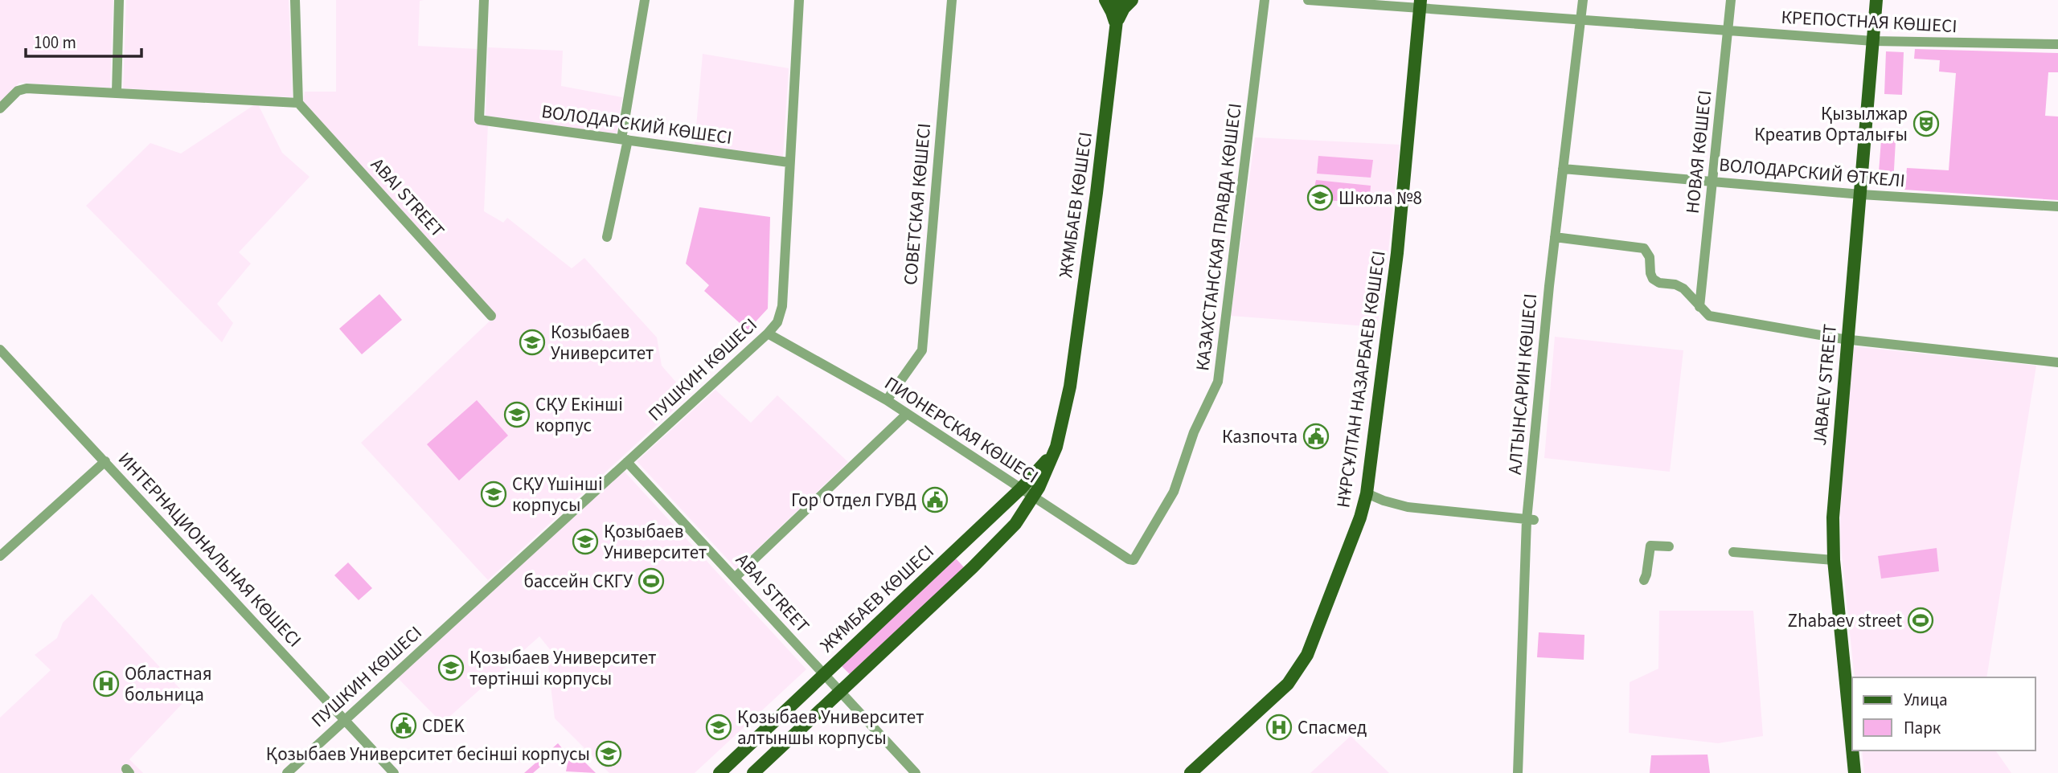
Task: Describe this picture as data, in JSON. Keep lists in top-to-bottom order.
{
  "streets": {
    "main road": ["ЖҰМБАЕВ КӨШЕСІ", "НҰРСҰЛТАН НАЗАРБАЕВ КӨШЕСІ", "JABAEV STREET"],
    "street": [
      "КРЕПОСТНАЯ КӨШЕСІ",
      "ВОЛОДАРСКИЙ КӨШЕСІ",
      "НОВАЯ КӨШЕСІ",
      "ВОЛОДАРСКИЙ ӨТКЕЛІ",
      "ABAI STREET",
      "СОВЕТСКАЯ КӨШЕСІ",
      "КАЗАХСТАНСКАЯ ПРАВДА КӨШЕСІ",
      "ПУШКИН КӨШЕСІ",
      "АЛТЫНСАРИН КӨШЕСІ",
      "ПИОНЕРСКАЯ КӨШЕСІ",
      "ИНТЕРНАЦИОНАЛЬНАЯ КӨШЕСІ"
    ]
  },
  "crossings": [
    ["КРЕПОСТНАЯ КӨШЕСІ", "НОВАЯ КӨШЕСІ"],
    ["КРЕПОСТНАЯ КӨШЕСІ", "НҰРСҰЛТАН НАЗАРБАЕВ КӨШЕСІ"],
    ["КРЕПОСТНАЯ КӨШЕСІ", "АЛТЫНСАРИН КӨШЕСІ"],
    ["КРЕПОСТНАЯ КӨШЕСІ", "JABAEV STREET"],
    ["ВОЛОДАРСКИЙ КӨШЕСІ", "ПУШКИН КӨШЕСІ"],
    ["НОВАЯ КӨШЕСІ", "ВОЛОДАРСКИЙ ӨТКЕЛІ"],
    ["ВОЛОДАРСКИЙ ӨТКЕЛІ", "АЛТЫНСАРИН КӨШЕСІ"],
    ["ВОЛОДАРСКИЙ ӨТКЕЛІ", "JABAEV STREET"],
    ["ABAI STREET", "ЖҰМБАЕВ КӨШЕСІ"],
    ["ABAI STREET", "ПУШКИН КӨШЕСІ"],
    ["СОВЕТСКАЯ КӨШЕСІ", "ПИОНЕРСКАЯ КӨШЕСІ"],
    ["ЖҰМБАЕВ КӨШЕСІ", "ПИОНЕРСКАЯ КӨШЕСІ"],
    ["КАЗАХСТАНСКАЯ ПРАВДА КӨШЕСІ", "ПИОНЕРСКАЯ КӨШЕСІ"],
    ["ПУШКИН КӨШЕСІ", "ПИОНЕРСКАЯ КӨШЕСІ"],
    ["ПУШКИН КӨШЕСІ", "ИНТЕРНАЦИОНАЛЬНАЯ КӨШЕСІ"]
  ],
  "places": {
    "theatre": ["Қызылжар Креатив Орталығы"],
    "school or university": [
      "Школа №8",
      "Козыбаев Университет",
      "СҚУ Екінші корпус",
      "СҚУ Үшінші корпусы",
      "Қозыбаев Университет",
      "Қозыбаев Университет төртінші корпусы",
      "Қозыбаев Университет алтыншы корпусы",
      "Қозыбаев Университет бесінші корпусы"
    ],
    "public building": ["Казпочта", "Гор Отдел ГУВД", "CDEK"],
    "sports": ["бассейн СКГУ", "Zhabaev street"],
    "hospital": ["Областная больница", "Спасмед"]
  },
  "legend": ["Улица", "Парк"],
  "scale_bar": "100 m"
}
